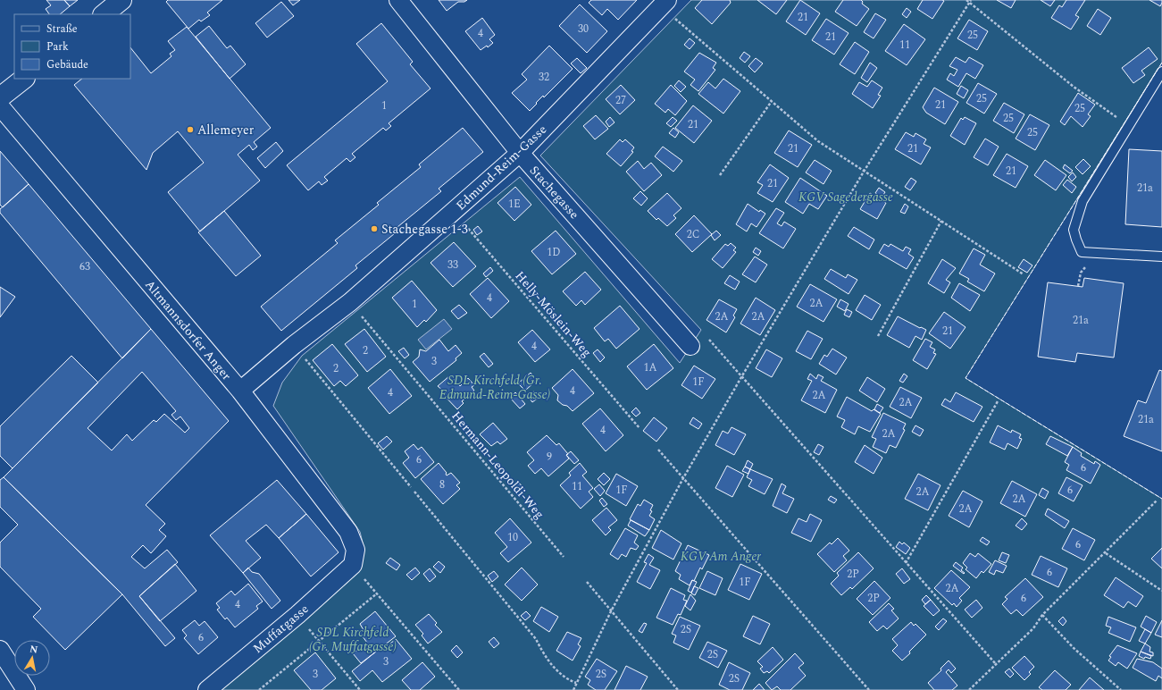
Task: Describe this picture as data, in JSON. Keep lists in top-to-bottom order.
{
  "streets": {
    "street": [
      "Edmund-Reim-Gasse",
      "Stachegasse",
      "Altmannsdorfer Anger",
      "Muffatgasse"
    ],
    "path": ["Helly-Möslein-Weg", "Hermann-Leopoldi-Weg"]
  },
  "crossings": [
    ["Edmund-Reim-Gasse", "Stachegasse"],
    ["Edmund-Reim-Gasse", "Helly-Möslein-Weg"],
    ["Edmund-Reim-Gasse", "Altmannsdorfer Anger"],
    ["Edmund-Reim-Gasse", "Hermann-Leopoldi-Weg"],
    ["Altmannsdorfer Anger", "Muffatgasse"]
  ],
  "parks": [
    "KGV Sagedergasse",
    "SDL Kirchfeld (Gr. Edmund-Reim-Gasse)",
    "KGV Am Anger",
    "SDL Kirchfeld (Gr. Muffatgasse)"
  ],
  "places": ["Allemeyer", "Stachegasse 1-3"],
  "house_numbers": [
    "21",
    "30",
    "4",
    "25",
    "21",
    "11",
    "32",
    "25",
    "27",
    "21",
    "1",
    "25",
    "25",
    "21",
    "25",
    "21",
    "21",
    "21",
    "21",
    "21a",
    "1E",
    "2C",
    "1D",
    "33",
    "63",
    "4",
    "2A",
    "1",
    "2A",
    "2A",
    "21a",
    "21",
    "4",
    "2",
    "3",
    "1A",
    "2",
    "1F",
    "4",
    "4",
    "2A",
    "2A",
    "21a",
    "4",
    "2A",
    "9",
    "6",
    "6",
    "8",
    "11",
    "1F",
    "6",
    "2A",
    "2A",
    "2A",
    "10",
    "6",
    "6",
    "2P",
    "1F",
    "2A",
    "2P",
    "6",
    "4",
    "2S",
    "6",
    "2S",
    "3",
    "3",
    "2S",
    "2S"
  ],
  "legend": ["Straße", "Park", "Gebäude"],
  "north": "top"
}
